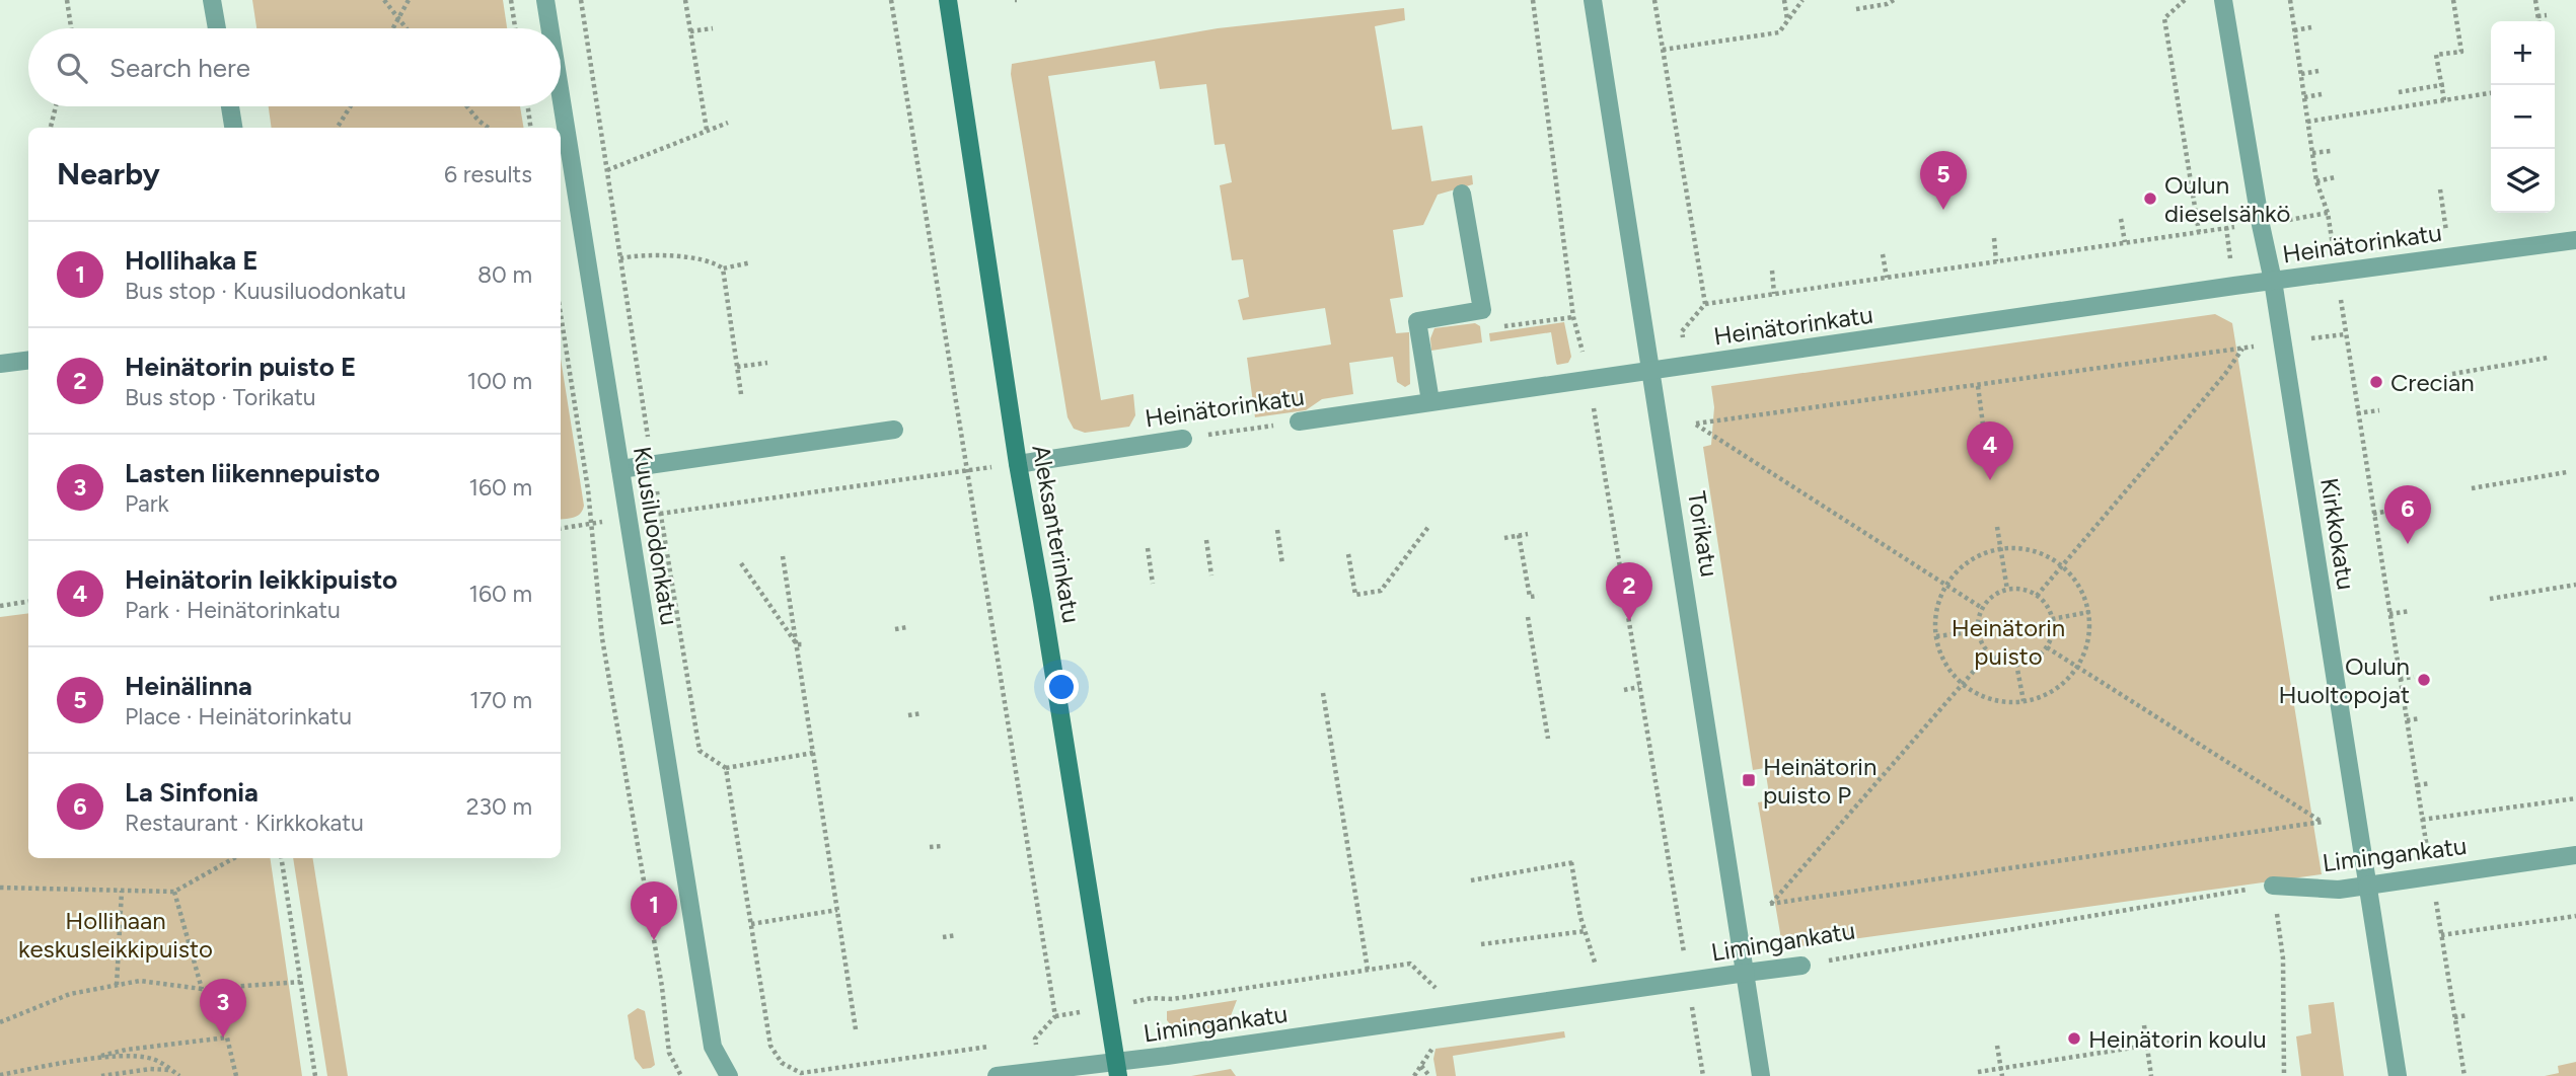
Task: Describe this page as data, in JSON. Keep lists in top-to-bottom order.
{
  "streets": {
    "main road": ["Aleksanterinkatu"],
    "street": [
      "Heinätorinkatu",
      "Torikatu",
      "Kirkkokatu",
      "Kuusiluodonkatu",
      "Limingankatu"
    ]
  },
  "crossings": [
    ["Heinätorinkatu", "Aleksanterinkatu"],
    ["Heinätorinkatu", "Torikatu"],
    ["Heinätorinkatu", "Kirkkokatu"],
    ["Aleksanterinkatu", "Limingankatu"],
    ["Torikatu", "Limingankatu"],
    ["Kirkkokatu", "Limingankatu"]
  ],
  "parks": ["Heinätorin puisto", "Hollihaan keskusleikkipuisto"],
  "places": {
    "other": [
      "Oulun dieselsähkö",
      "Crecian",
      "Oulun Huoltopojat",
      "Heinätorin koulu"
    ],
    "transit": ["Heinätorin puisto P"]
  },
  "page": {
    "map_buttons": ["+", "−"],
    "search": "Search here",
    "heading": ["Nearby", "6 results"],
    "pins": [
      "5",
      "4",
      "6",
      "2",
      "1",
      "3"
    ],
    "list": [
      {
        "mark": "1",
        "name": "Hollihaka E",
        "note": "Bus stop · Kuusiluodonkatu",
        "value": "80 m"
      },
      {
        "mark": "2",
        "name": "Heinätorin puisto E",
        "note": "Bus stop · Torikatu",
        "value": "100 m"
      },
      {
        "mark": "3",
        "name": "Lasten liikennepuisto",
        "note": "Park",
        "value": "160 m"
      },
      {
        "mark": "4",
        "name": "Heinätorin leikkipuisto",
        "note": "Park · Heinätorinkatu",
        "value": "160 m"
      },
      {
        "mark": "5",
        "name": "Heinälinna",
        "note": "Place · Heinätorinkatu",
        "value": "170 m"
      },
      {
        "mark": "6",
        "name": "La Sinfonia",
        "note": "Restaurant · Kirkkokatu",
        "value": "230 m"
      }
    ]
  }
}
